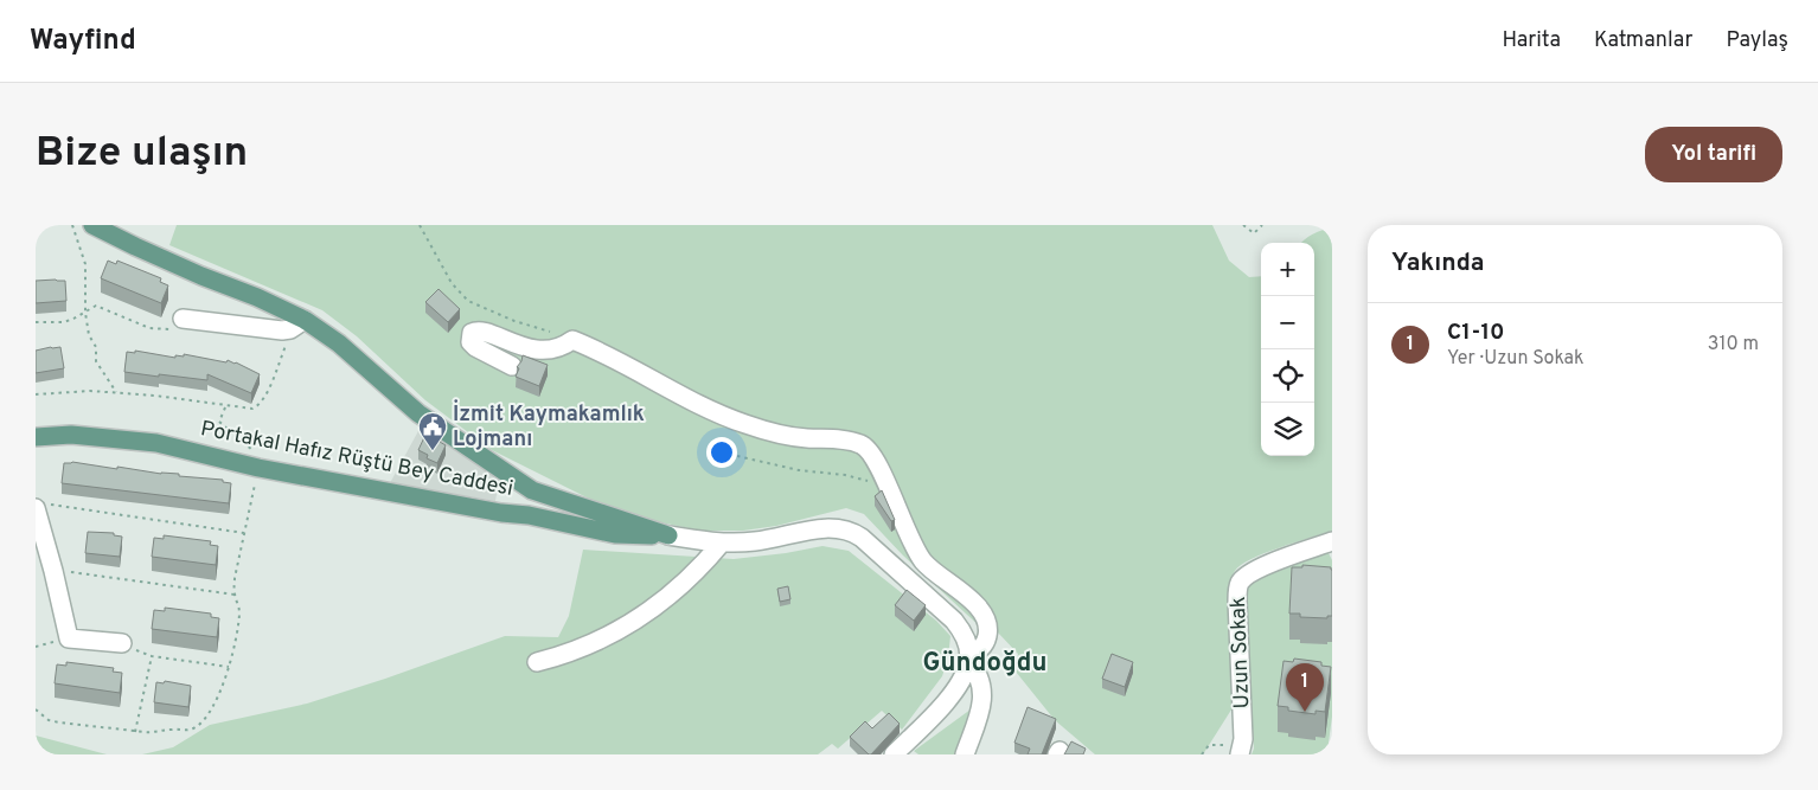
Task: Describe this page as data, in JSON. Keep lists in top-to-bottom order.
{
  "streets": {
    "main road": ["Portakal Hafız Rüştü Bey Caddesi"],
    "street": ["Uzun Sokak"]
  },
  "districts": ["Gündoğdu"],
  "places": {
    "public building": ["İzmit Kaymakamlık Lojmanı"]
  },
  "page": {
    "header": "Wayfind",
    "nav": ["Harita", "Katmanlar", "Paylaş"],
    "buttons": "Yol tarifi",
    "title": "Bize ulaşın",
    "heading": "Yakında",
    "map_buttons": ["+", "−"],
    "list": [
      {
        "mark": "1",
        "name": "C1-10",
        "note": "Yer · Uzun Sokak",
        "value": "310 m"
      }
    ],
    "pins": "1"
  }
}
